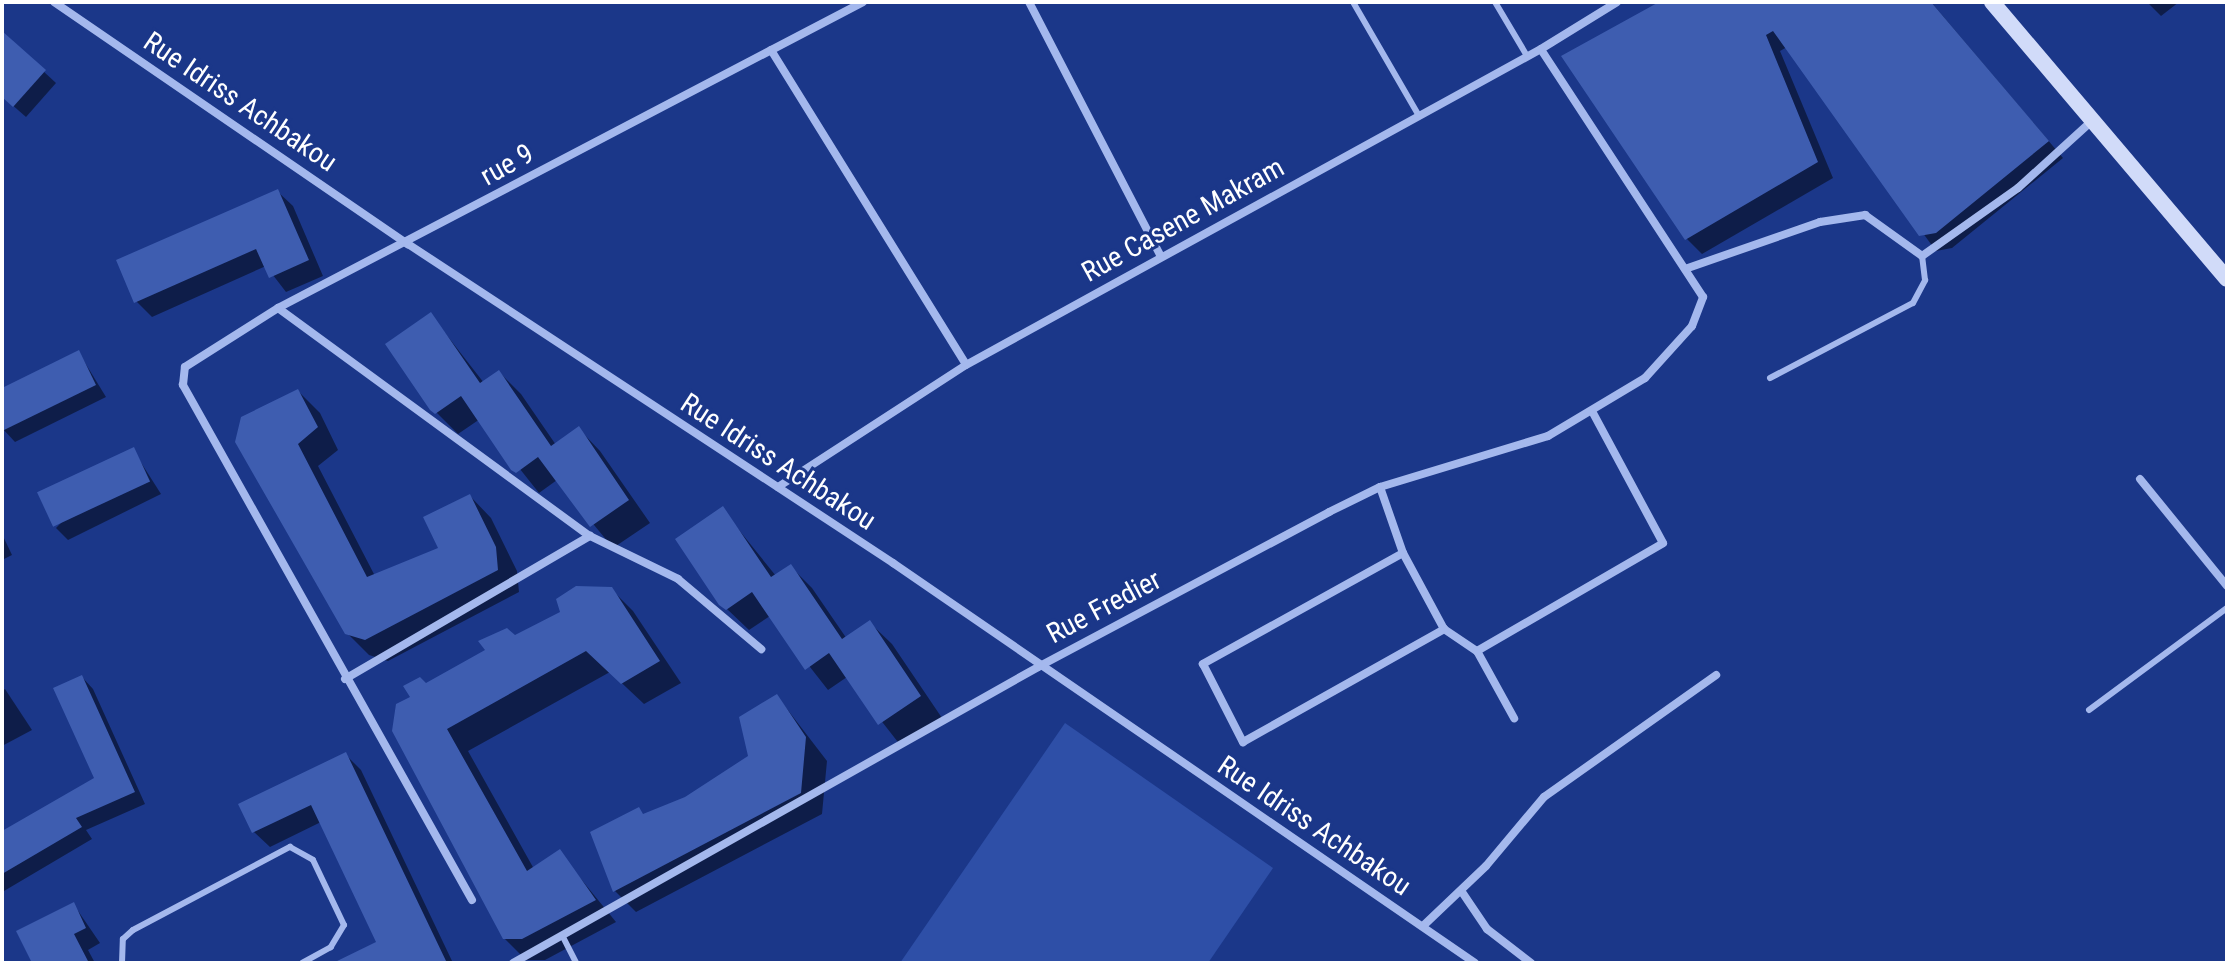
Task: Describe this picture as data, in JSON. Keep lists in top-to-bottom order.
{
  "streets": {
    "street": [
      "Rue Idriss Achbakou",
      "rue 9",
      "Rue Casene Makram",
      "Rue Fredier"
    ]
  },
  "crossings": [
    ["Rue Idriss Achbakou", "rue 9"],
    ["Rue Idriss Achbakou", "Rue Casene Makram"],
    ["Rue Idriss Achbakou", "Rue Fredier"]
  ]
}
